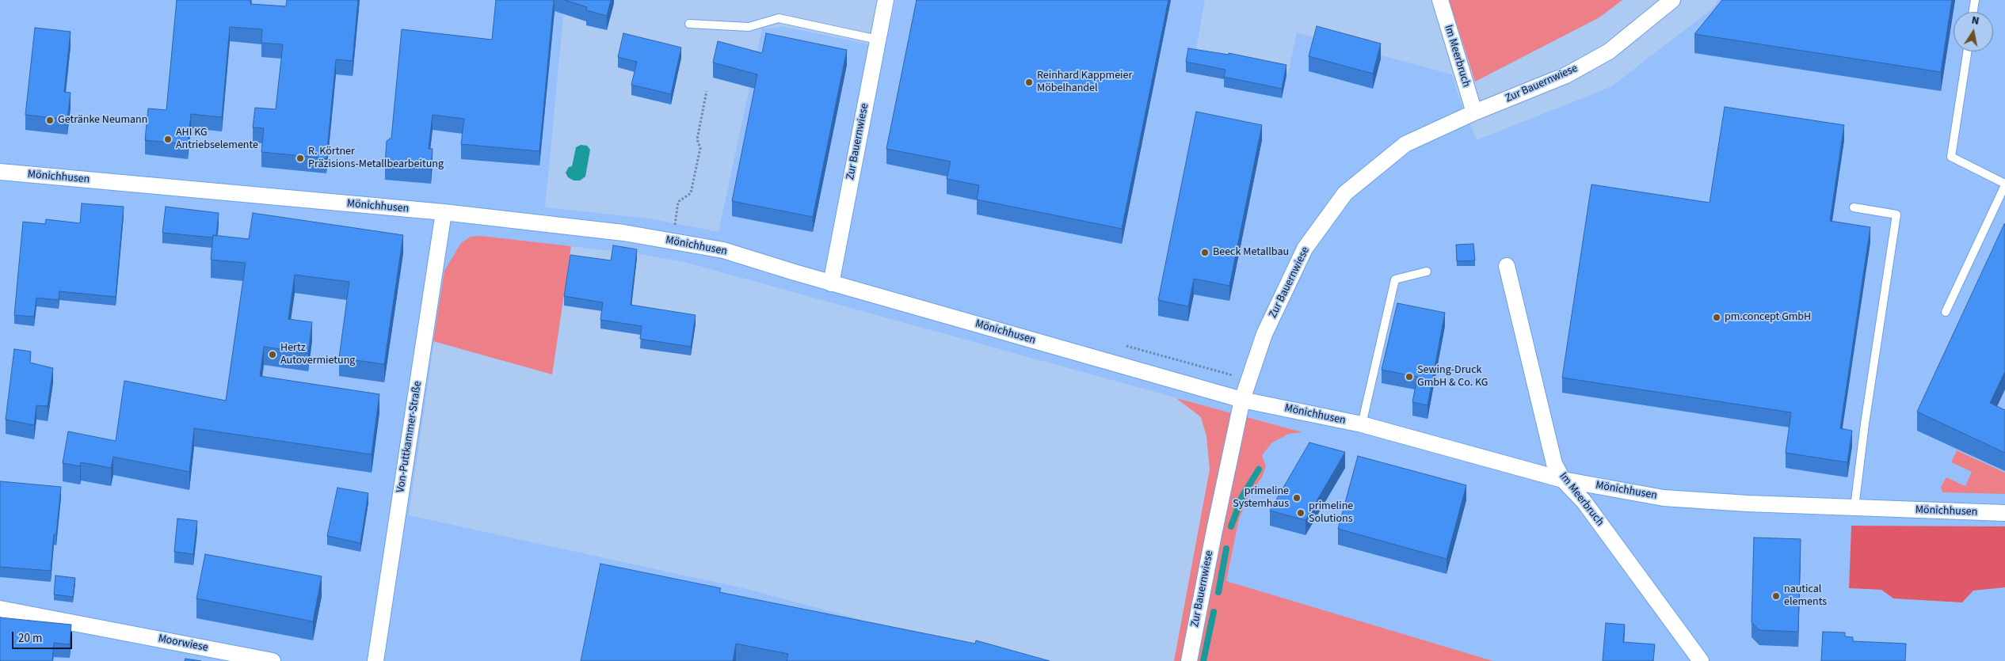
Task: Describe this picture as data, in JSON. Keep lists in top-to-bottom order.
{
  "streets": {
    "street": [
      "Im Meerbruch",
      "Zur Bauernwiese",
      "Mönichhusen",
      "Von-Puttkammer-Straße",
      "Moorwiese"
    ]
  },
  "crossings": [
    ["Im Meerbruch", "Zur Bauernwiese"],
    ["Im Meerbruch", "Mönichhusen"],
    ["Zur Bauernwiese", "Mönichhusen"],
    ["Mönichhusen", "Von-Puttkammer-Straße"]
  ],
  "places": [
    "Reinhard Kappmeier Möbelhandel",
    "Getränke Neumann",
    "AHI KG Antriebselemente",
    "R. Körtner Präzisions-Metallbearbeitung",
    "Beeck Metallbau",
    "pm.concept GmbH",
    "Hertz Autovermietung",
    "Sewing-Druck GmbH & Co. KG",
    "primeline Systemhaus",
    "primeline Solutions",
    "nautical elements"
  ],
  "scale_bar": "20 m",
  "north": "top"
}
